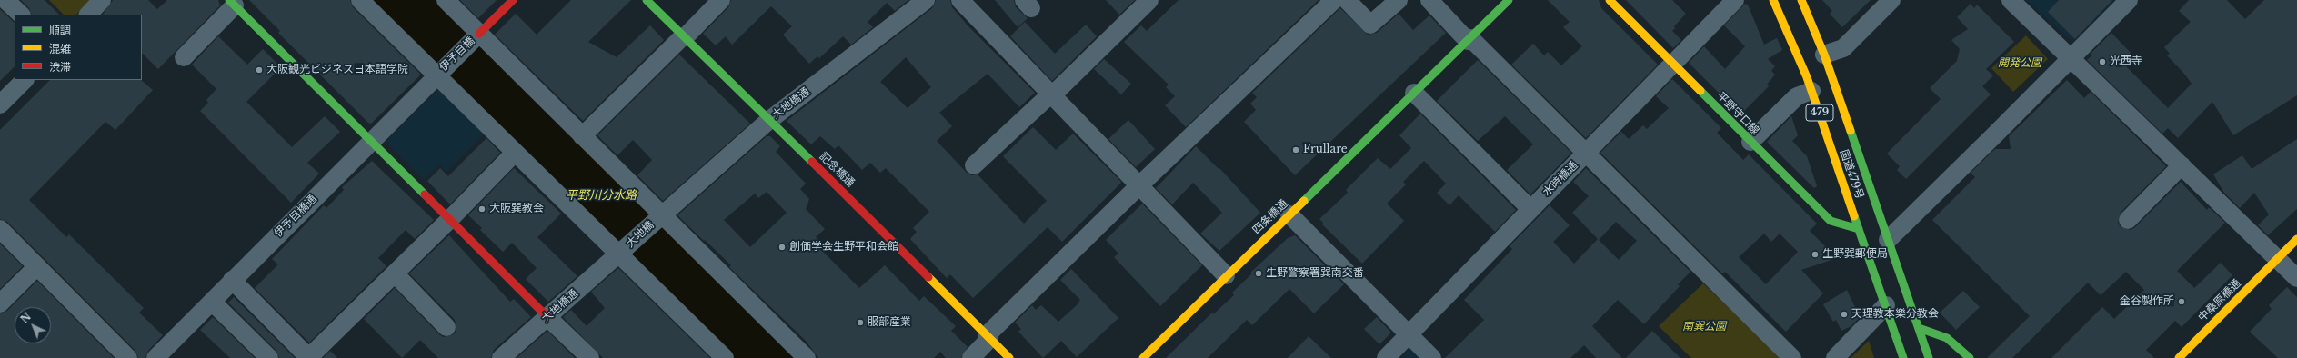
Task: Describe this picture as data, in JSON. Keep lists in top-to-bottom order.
{
  "streets": {
    "main road": [
      "479",
      "平野守口線",
      "記念橋通",
      "国道479号",
      "四条橋通",
      "中桑原橋通"
    ],
    "street": [
      "伊予目橋",
      "大地橋通",
      "水時橋通",
      "伊予目橋通",
      "大地橋"
    ]
  },
  "crossings": [
    ["伊予目橋", "伊予目橋通"],
    ["大地橋通", "記念橋通"],
    ["大地橋通", "大地橋"],
    ["平野守口線", "国道479号"],
    ["平野守口線", "水時橋通"]
  ],
  "water": ["平野川分水路"],
  "parks": ["開発公園", "南巽公園"],
  "places": [
    "光西寺",
    "大阪観光ビジネス日本語学院",
    "Frullare",
    "大阪巽教会",
    "創価学会生野平和会館",
    "生野巽郵便局",
    "生野警察署巽南交番",
    "金谷製作所",
    "天理教本樂分教会",
    "服部産業"
  ],
  "legend": ["順調", "混雑", "渋滞"],
  "north": "top left"
}
